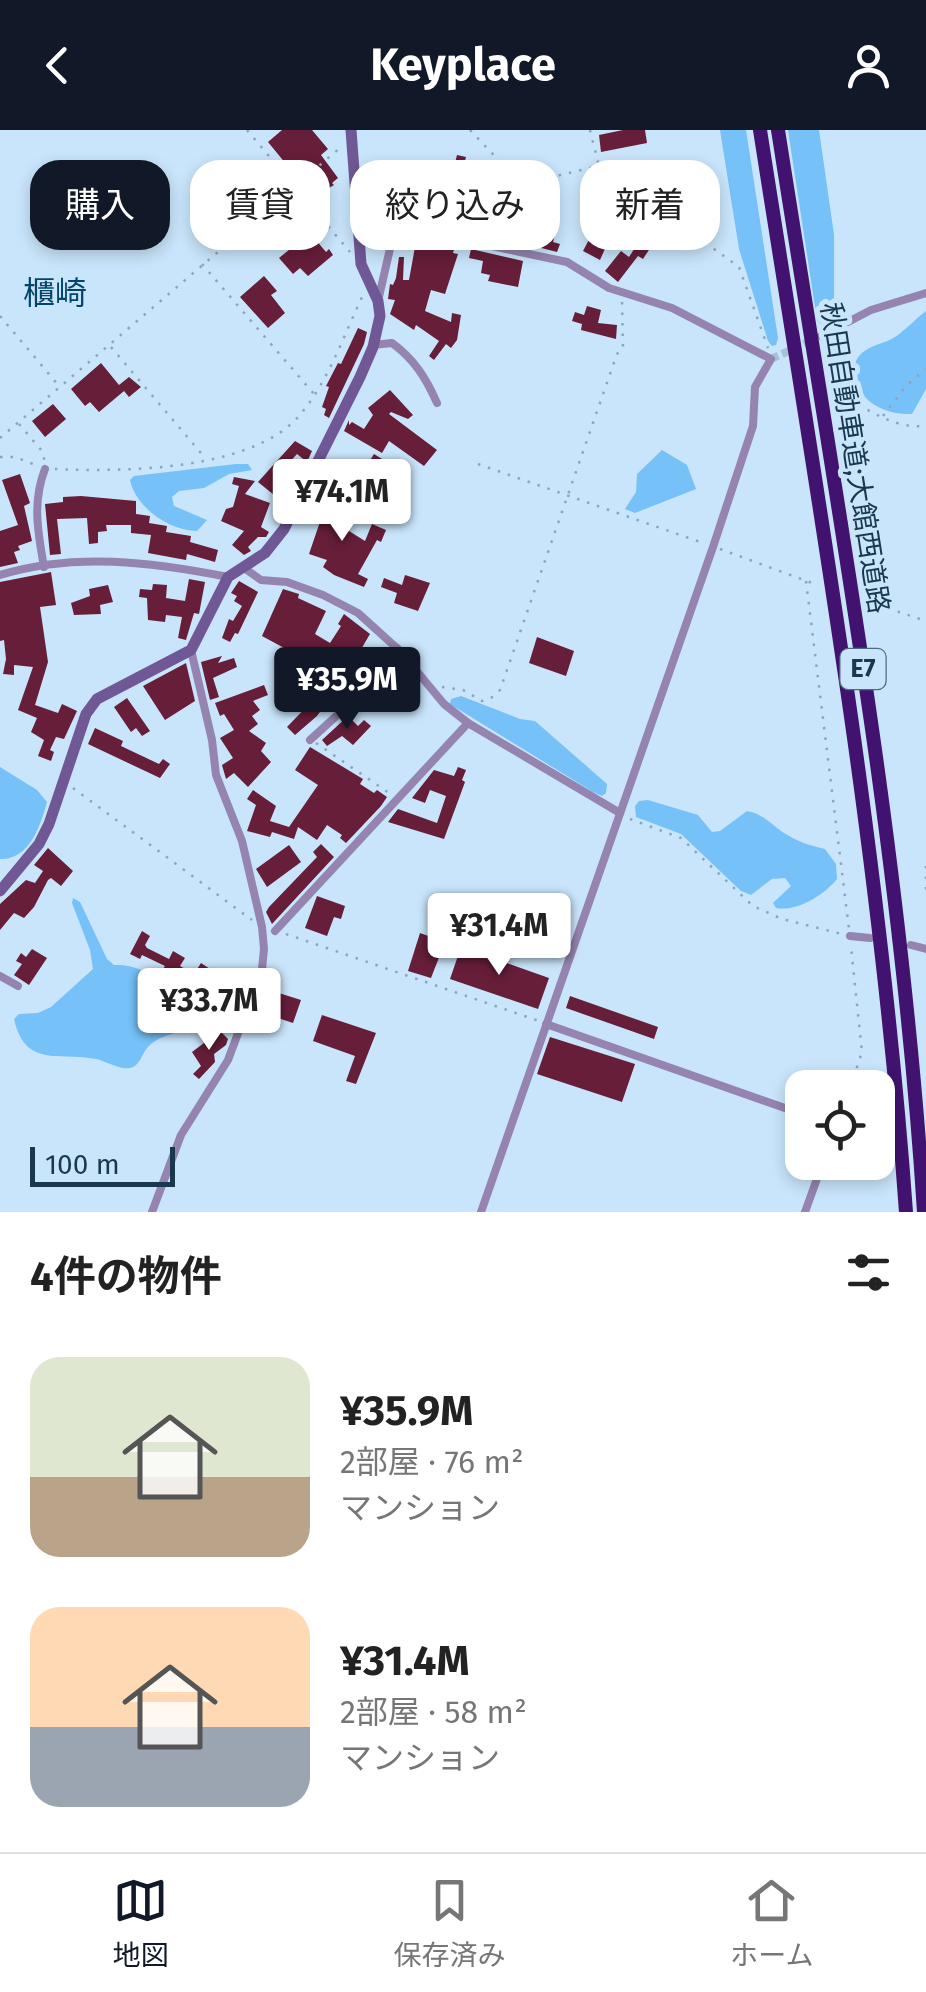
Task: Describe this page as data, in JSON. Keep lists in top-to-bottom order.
{
  "streets": {
    "highway": ["秋田自動車道;大館西道路", "E7"]
  },
  "districts": ["櫃崎"],
  "scale_bar": "100 m",
  "page": {
    "header": "Keyplace",
    "chip": [
      "購入",
      "賃貸",
      "絞り込み",
      "新着"
    ],
    "price": [
      "¥74.1M",
      "¥35.9M",
      "¥31.4M",
      "¥33.7M"
    ],
    "scale": "100 m",
    "heading": "4件の物件",
    "list": [
      {
        "name": "¥35.9M",
        "note": "2部屋 · 76 m² · マンション"
      },
      {
        "name": "¥31.4M",
        "note": "2部屋 · 58 m² · マンション"
      }
    ],
    "tabs": ["地図", "保存済み", "ホーム"]
  }
}
